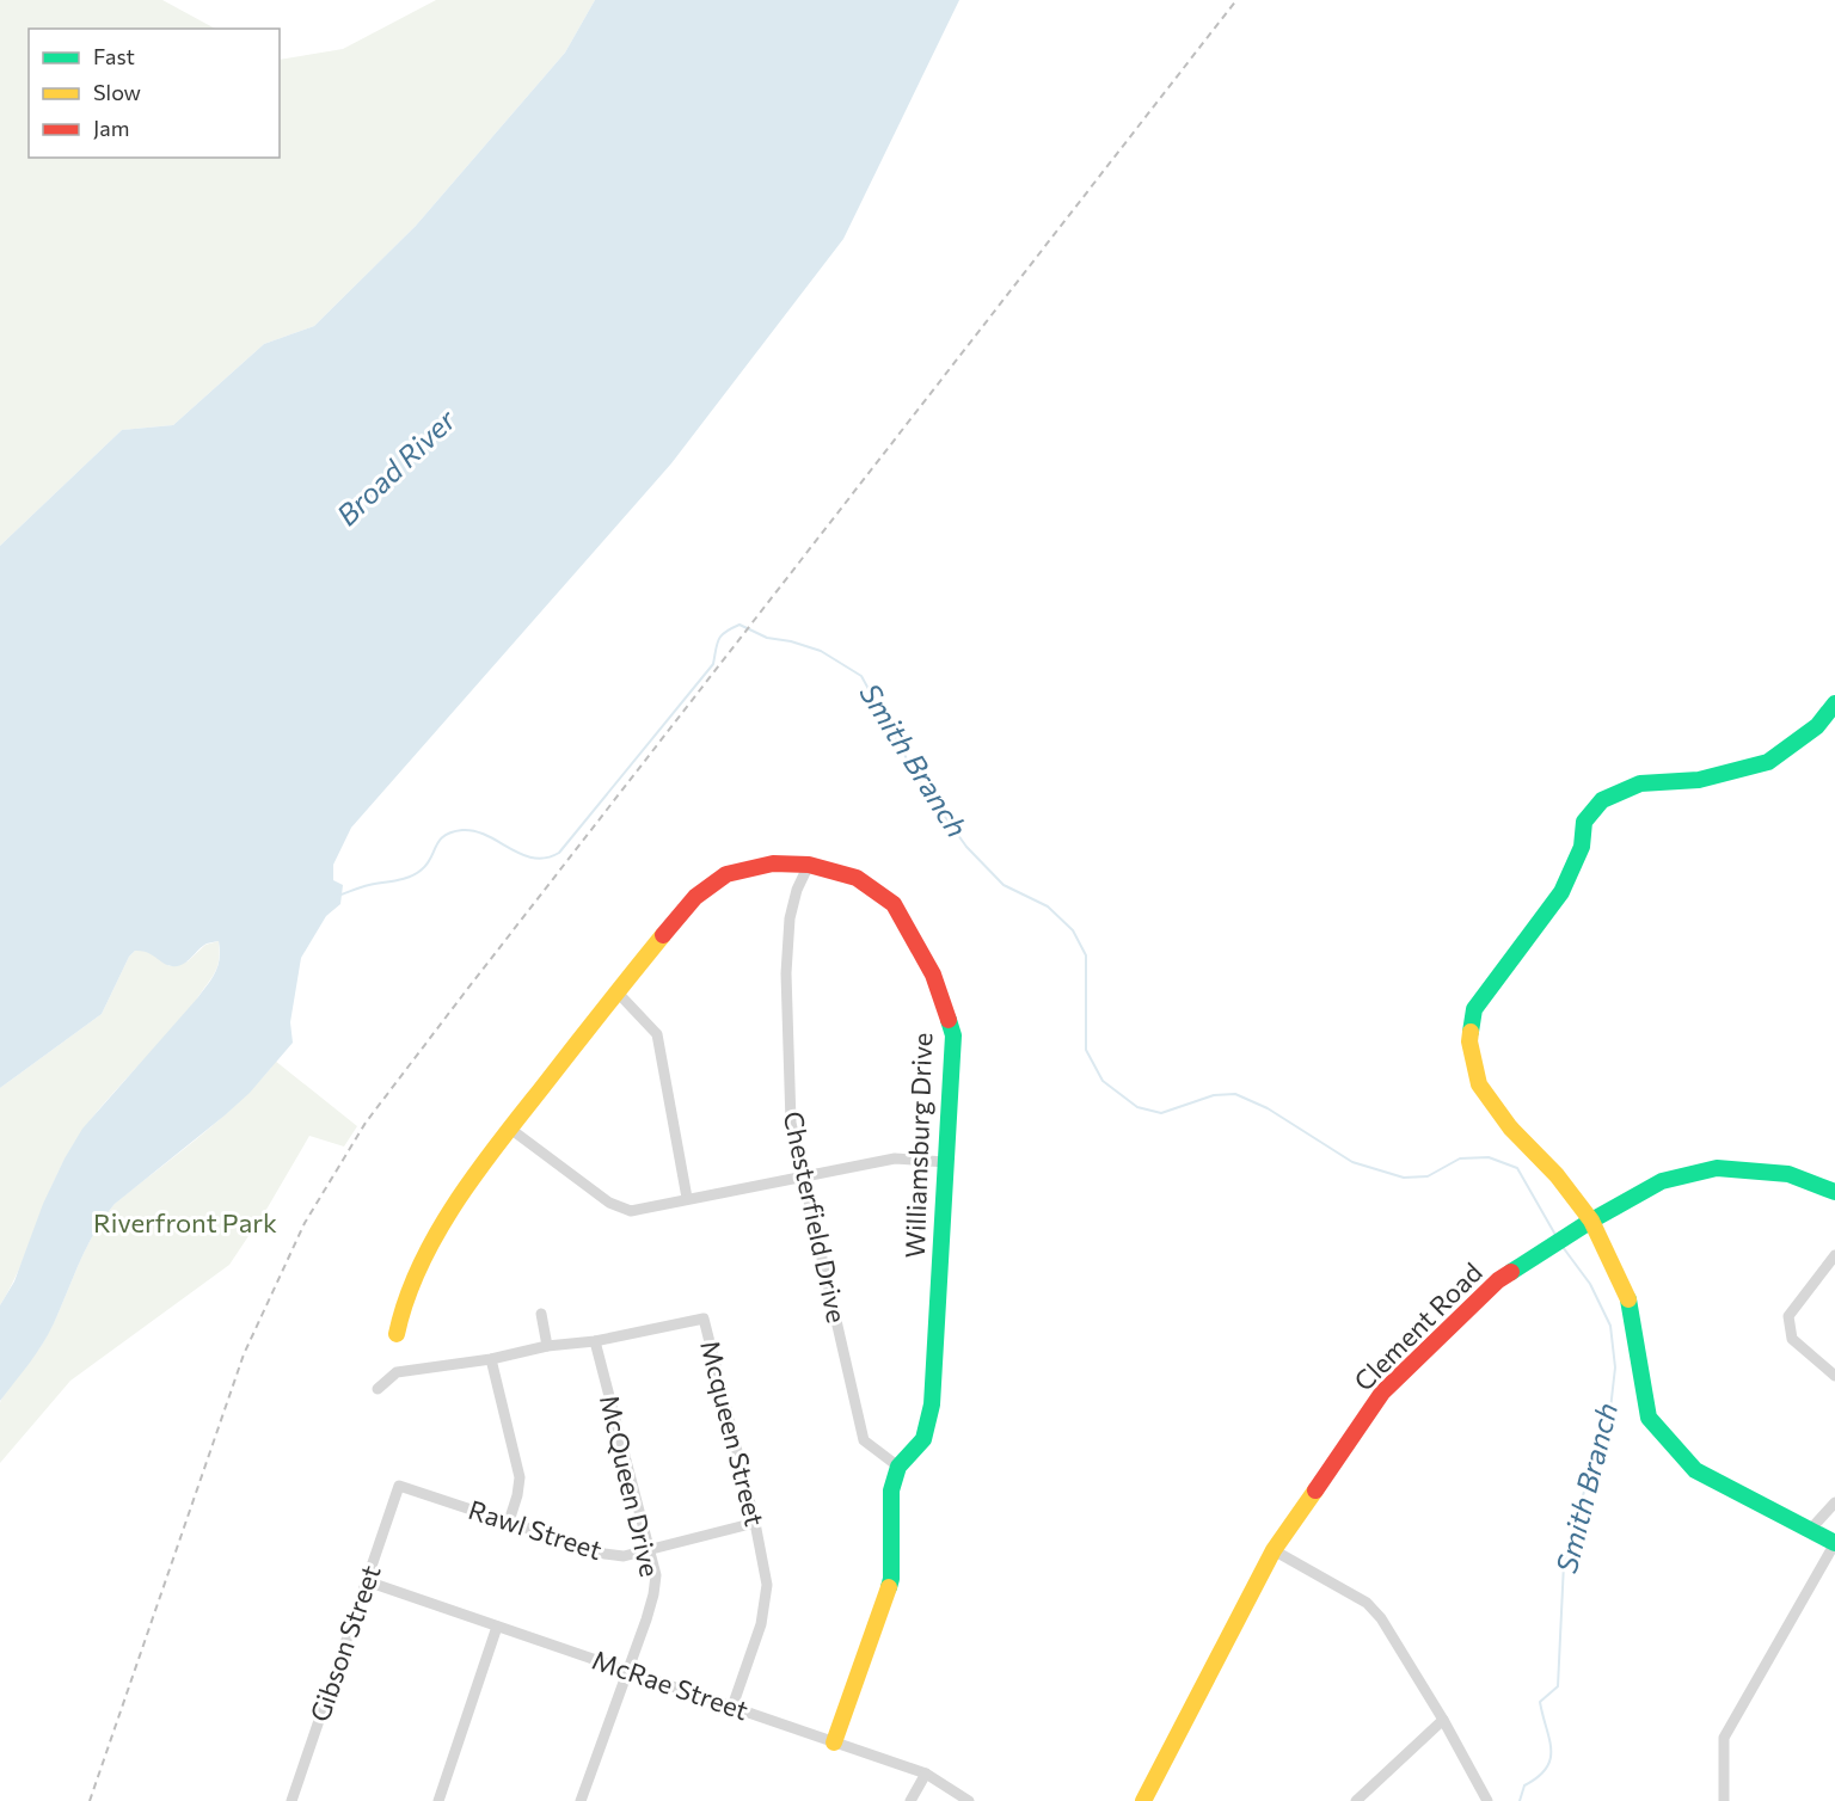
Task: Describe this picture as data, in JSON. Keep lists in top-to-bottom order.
{
  "streets": {
    "street": [
      "Williamsburg Drive",
      "Chesterfield Drive",
      "Clement Road",
      "Mcqueen Street",
      "McQueen Drive",
      "Rawl Street",
      "Gibson Street",
      "McRae Street"
    ]
  },
  "crossings": [
    ["Williamsburg Drive", "Chesterfield Drive"],
    ["Mcqueen Street", "McQueen Drive"],
    ["Mcqueen Street", "Rawl Street"],
    ["Mcqueen Street", "McRae Street"],
    ["McQueen Drive", "Rawl Street"],
    ["McQueen Drive", "McRae Street"],
    ["Rawl Street", "Gibson Street"],
    ["Gibson Street", "McRae Street"]
  ],
  "water": ["Broad River", "Smith Branch"],
  "parks": ["Riverfront Park"],
  "legend": ["Fast", "Slow", "Jam"]
}
